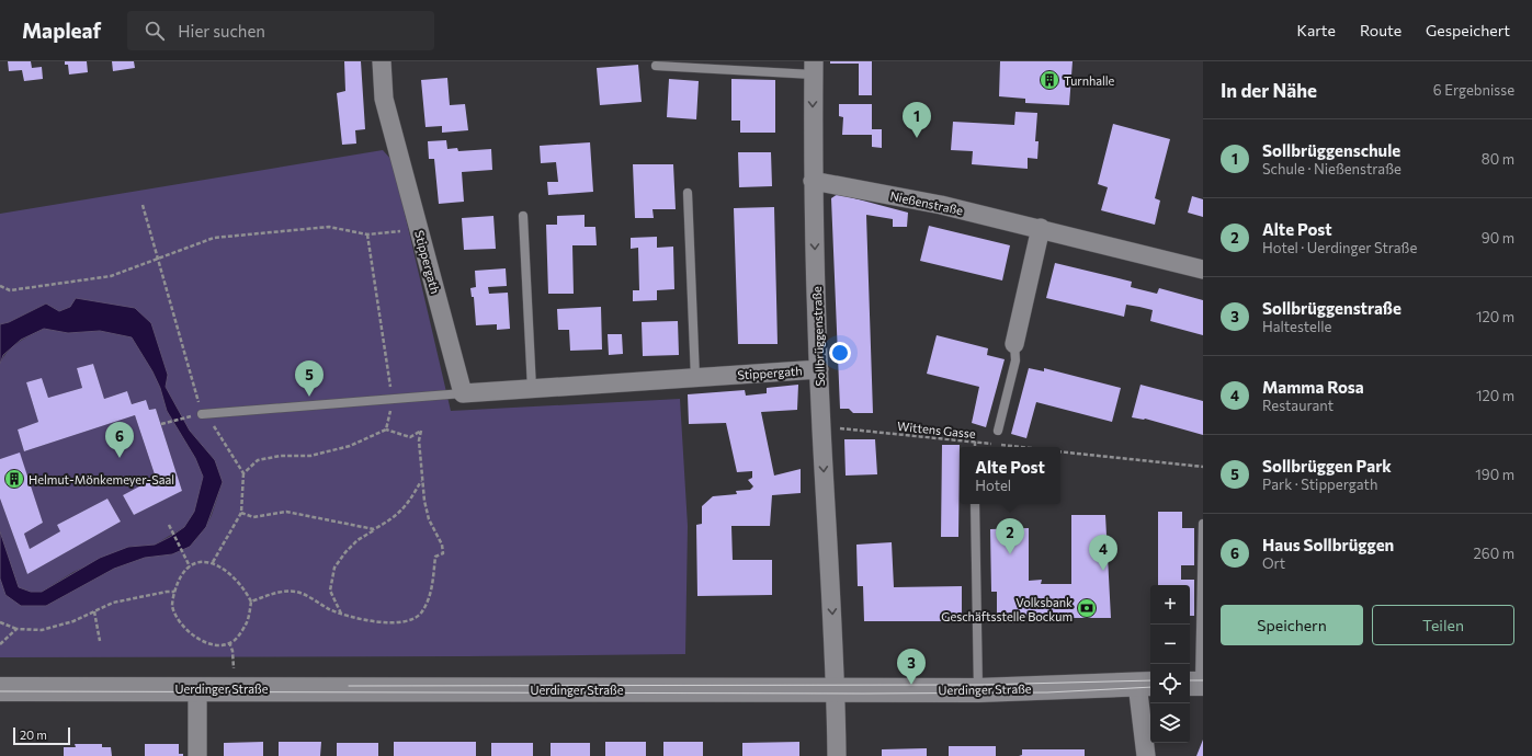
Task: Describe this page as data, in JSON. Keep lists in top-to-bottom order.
{
  "streets": {
    "main road": ["Uerdinger Straße"],
    "street": ["Nießenstraße", "Stippergath", "Sollbrüggenstraße"],
    "path": ["Wittens Gasse"]
  },
  "crossings": [
    ["Nießenstraße", "Sollbrüggenstraße"],
    ["Stippergath", "Sollbrüggenstraße"],
    ["Sollbrüggenstraße", "Wittens Gasse"],
    ["Sollbrüggenstraße", "Uerdinger Straße"]
  ],
  "places": {
    "building": ["Turnhalle", "Helmut-Mönkemeyer-Saal"],
    "bank": ["Volksbank Geschäftsstelle Bockum"]
  },
  "scale_bar": "20 m",
  "page": {
    "header": "Mapleaf",
    "search": "Hier suchen",
    "nav": ["Karte", "Route", "Gespeichert"],
    "heading": ["In der Nähe", "6 Ergebnisse"],
    "pins": [
      "1",
      "5",
      "6",
      "2",
      "4",
      "3"
    ],
    "list": [
      {
        "mark": "1",
        "name": "Sollbrüggenschule",
        "note": "Schule · Nießenstraße",
        "value": "80 m"
      },
      {
        "mark": "2",
        "name": "Alte Post",
        "note": "Hotel · Uerdinger Straße",
        "value": "90 m"
      },
      {
        "mark": "3",
        "name": "Sollbrüggenstraße",
        "note": "Haltestelle",
        "value": "120 m"
      },
      {
        "mark": "4",
        "name": "Mamma Rosa",
        "note": "Restaurant",
        "value": "120 m"
      },
      {
        "mark": "5",
        "name": "Sollbrüggen Park",
        "note": "Park · Stippergath",
        "value": "190 m"
      },
      {
        "mark": "6",
        "name": "Haus Sollbrüggen",
        "note": "Ort",
        "value": "260 m"
      }
    ],
    "popup": ["Alte Post", "Hotel"],
    "map_buttons": ["+", "−"],
    "buttons": ["Speichern", "Teilen"],
    "scale": "20 m"
  }
}
